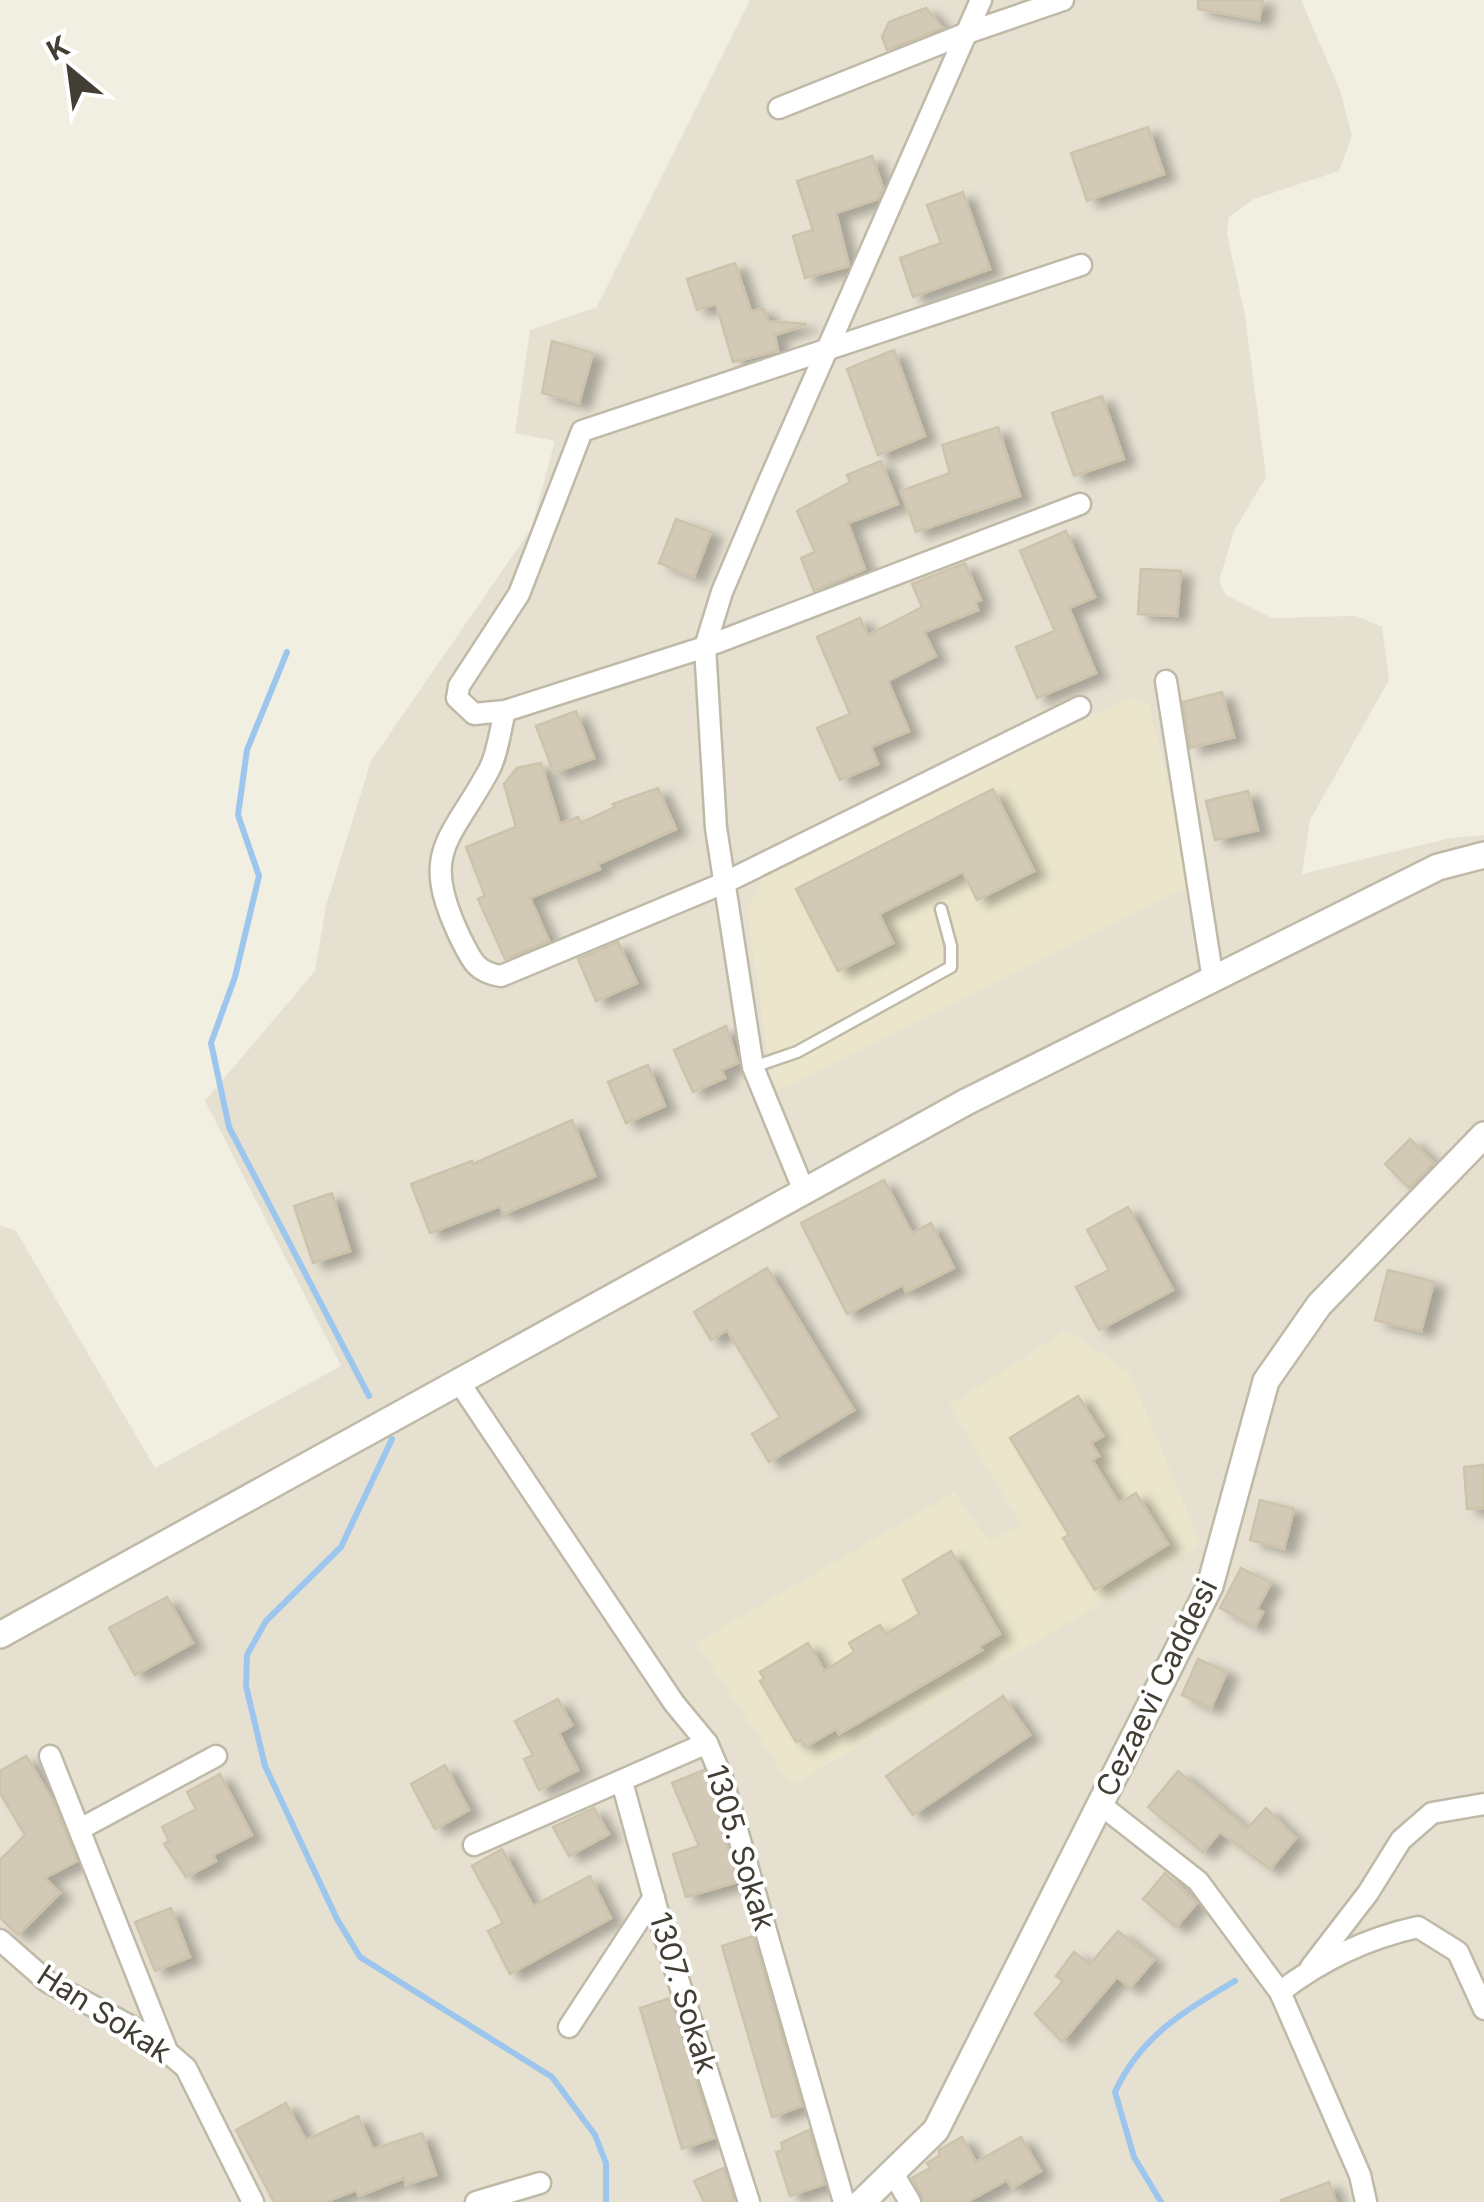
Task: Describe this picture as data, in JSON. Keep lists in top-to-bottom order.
{
  "streets": {
    "street": [
      "Cezaevi Caddesi",
      "1305. Sokak",
      "1307. Sokak",
      "Han Sokak"
    ]
  },
  "north": "top left"
}
